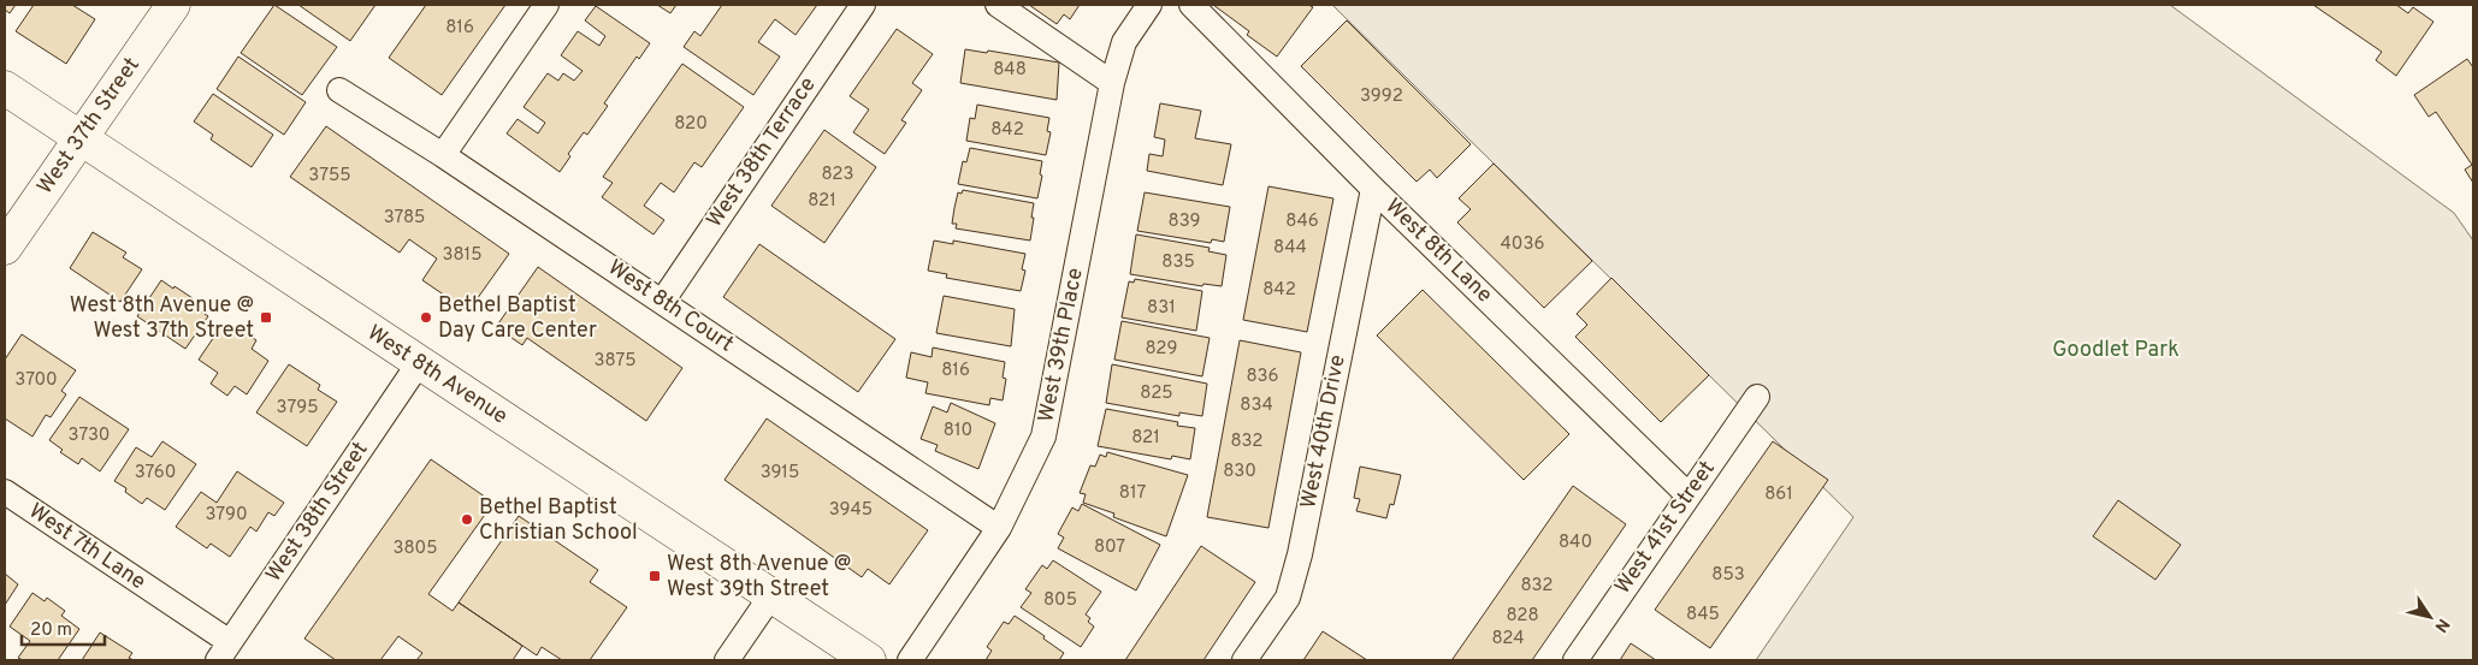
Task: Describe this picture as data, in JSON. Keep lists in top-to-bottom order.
{
  "streets": {
    "street": [
      "West 37th Street",
      "West 38th Terrace",
      "West 8th Lane",
      "West 8th Court",
      "West 39th Place",
      "West 8th Avenue",
      "West 40th Drive",
      "West 38th Street",
      "West 41st Street",
      "West 7th Lane"
    ]
  },
  "crossings": [
    ["West 37th Street", "West 8th Avenue"],
    ["West 38th Terrace", "West 8th Court"],
    ["West 8th Lane", "West 40th Drive"],
    ["West 8th Lane", "West 41st Street"],
    ["West 8th Court", "West 39th Place"],
    ["West 8th Avenue", "West 38th Street"],
    ["West 38th Street", "West 7th Lane"]
  ],
  "parks": ["Goodlet Park"],
  "places": {
    "transit": ["West 8th Avenue @ West 37th Street", "West 8th Avenue @ West 39th Street"],
    "other": ["Bethel Baptist Day Care Center", "Bethel Baptist Christian School"]
  },
  "house_numbers": [
    "816",
    "848",
    "3992",
    "820",
    "842",
    "823",
    "3755",
    "821",
    "3785",
    "839",
    "846",
    "4036",
    "844",
    "3815",
    "835",
    "842",
    "831",
    "829",
    "3875",
    "816",
    "836",
    "3700",
    "825",
    "834",
    "3795",
    "810",
    "3730",
    "821",
    "832",
    "830",
    "3760",
    "3915",
    "817",
    "861",
    "3945",
    "3790",
    "840",
    "807",
    "3805",
    "853",
    "832",
    "805",
    "845",
    "828",
    "824"
  ],
  "scale_bar": "20 m",
  "north": "bottom right"
}
